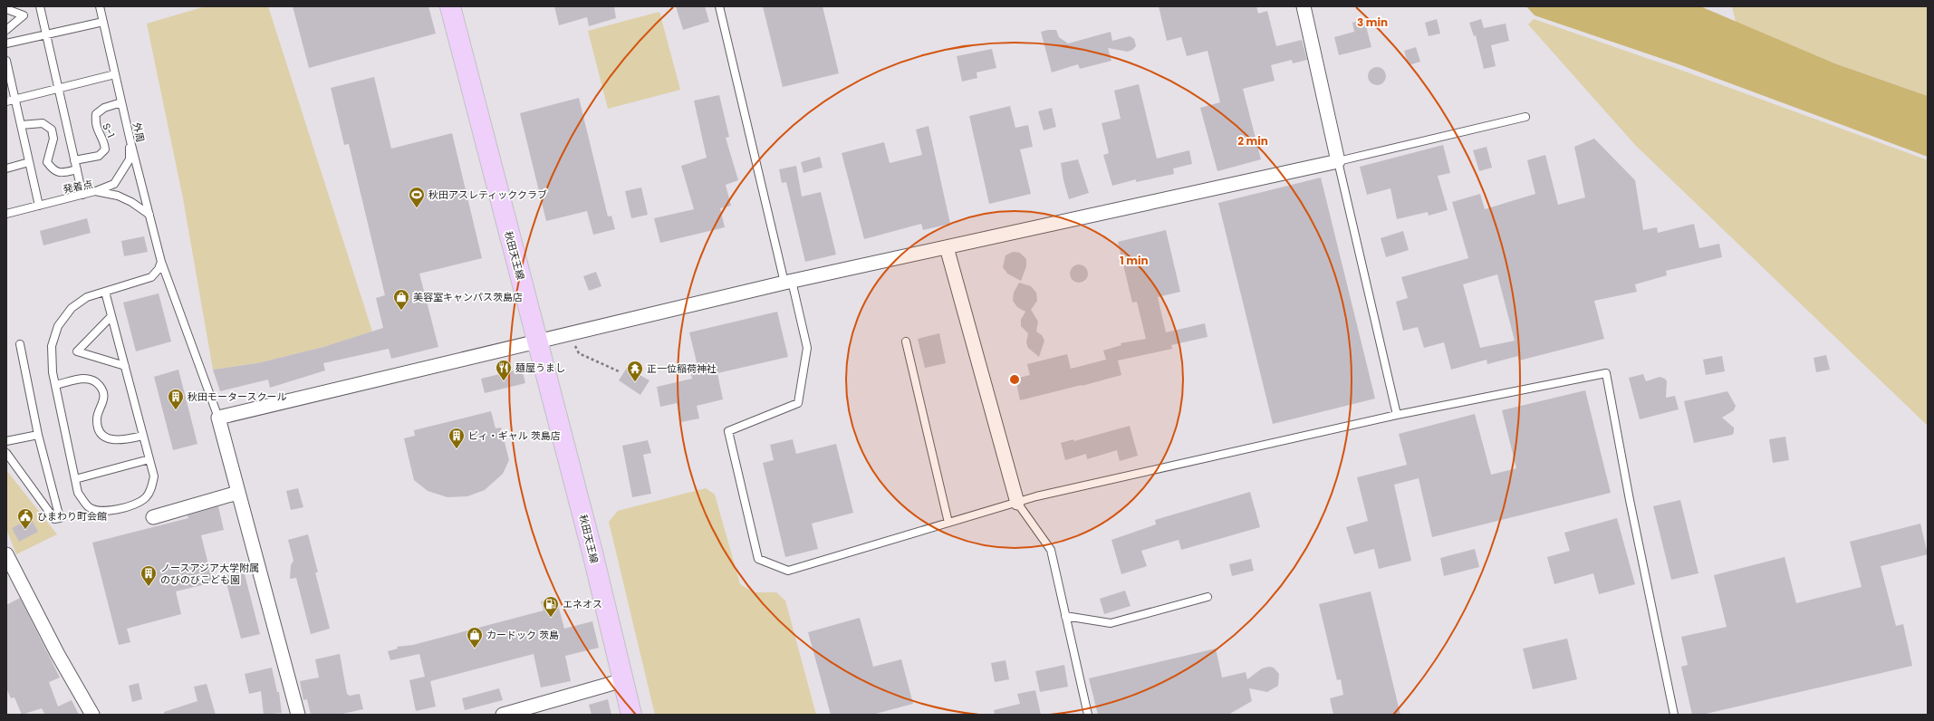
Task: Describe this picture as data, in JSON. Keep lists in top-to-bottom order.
{
  "streets": {
    "main road": ["秋田天王線"],
    "lane": ["S-1", "外周", "発着点"]
  },
  "crossings": [
    ["S-1", "外周"],
    ["外周", "発着点"]
  ],
  "places": {
    "sports": ["秋田アスレティッククラブ"],
    "shop": ["美容室キャンパス茨島店", "カードック 茨島"],
    "restaurant": ["麺屋うまし"],
    "temple": ["正一位稲荷神社"],
    "building": ["秋田モータースクール", "ビィ・ギャル 茨島店", "ノースアジア大学附属 のびのびこども園"],
    "public building": ["ひまわり町会館"],
    "fuel station": ["エネオス"]
  },
  "rings": ["3 min", "2 min", "1 min"]
}
